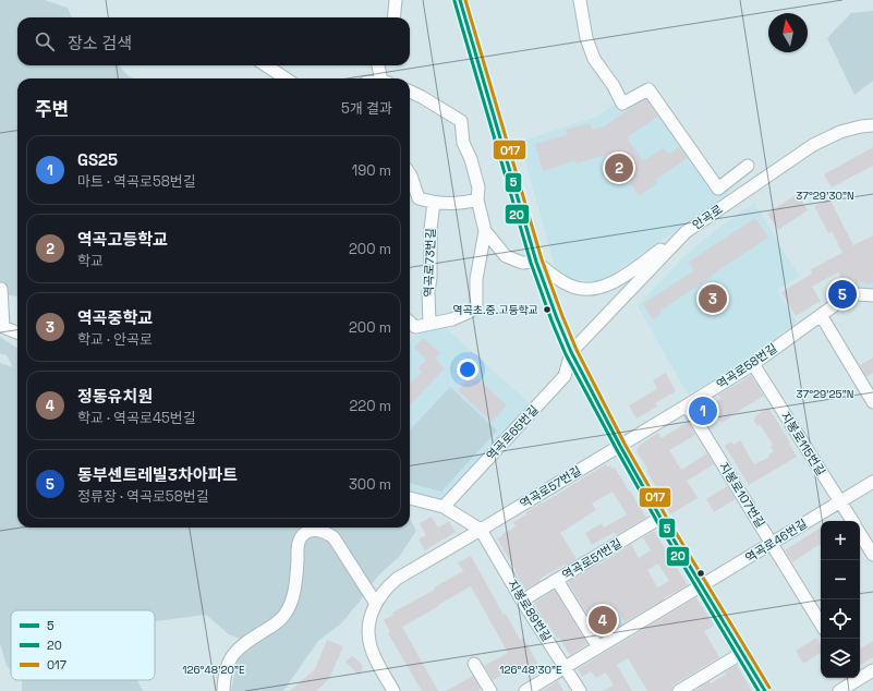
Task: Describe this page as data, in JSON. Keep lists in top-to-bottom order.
{
  "streets": {
    "street": [
      "안곡로",
      "역곡로73번길",
      "역곡로58번길",
      "역곡로65번길",
      "지봉로115번길",
      "역곡로57번길",
      "지봉로107번길",
      "역곡로46번길",
      "역곡로51번길",
      "지봉로89번길"
    ]
  },
  "crossings": [
    ["안곡로", "역곡로65번길"],
    ["역곡로58번길", "지봉로115번길"],
    ["역곡로58번길", "역곡로57번길"],
    ["역곡로58번길", "지봉로107번길"],
    ["지봉로115번길", "역곡로46번길"],
    ["역곡로57번길", "지봉로89번길"],
    ["지봉로107번길", "역곡로46번길"],
    ["역곡로46번길", "지봉로89번길"],
    ["역곡로51번길", "지봉로89번길"]
  ],
  "places": ["역곡초.중.고등학교"],
  "lines": ["transit line 5", "transit line 017", "transit line 20"],
  "legend": ["5", "20", "017"],
  "north": "top",
  "page": {
    "search": "장소 검색",
    "heading": ["주변", "5개 결과"],
    "list": [
      {
        "mark": "1",
        "name": "GS25",
        "note": "마트 · 역곡로58번길",
        "value": "190 m"
      },
      {
        "mark": "2",
        "name": "역곡고등학교",
        "note": "학교",
        "value": "200 m"
      },
      {
        "mark": "3",
        "name": "역곡중학교",
        "note": "학교 · 안곡로",
        "value": "200 m"
      },
      {
        "mark": "4",
        "name": "정동유치원",
        "note": "학교 · 역곡로45번길",
        "value": "220 m"
      },
      {
        "mark": "5",
        "name": "동부센트레빌3차아파트",
        "note": "정류장 · 역곡로58번길",
        "value": "300 m"
      }
    ],
    "pins": [
      "2",
      "5",
      "3",
      "1",
      "4"
    ],
    "map_buttons": ["+", "−"]
  },
  "coordinates": [
    "37°29'30\"N",
    "37°29'25\"N",
    "126°48'20\"E",
    "126°48'30\"E"
  ]
}
